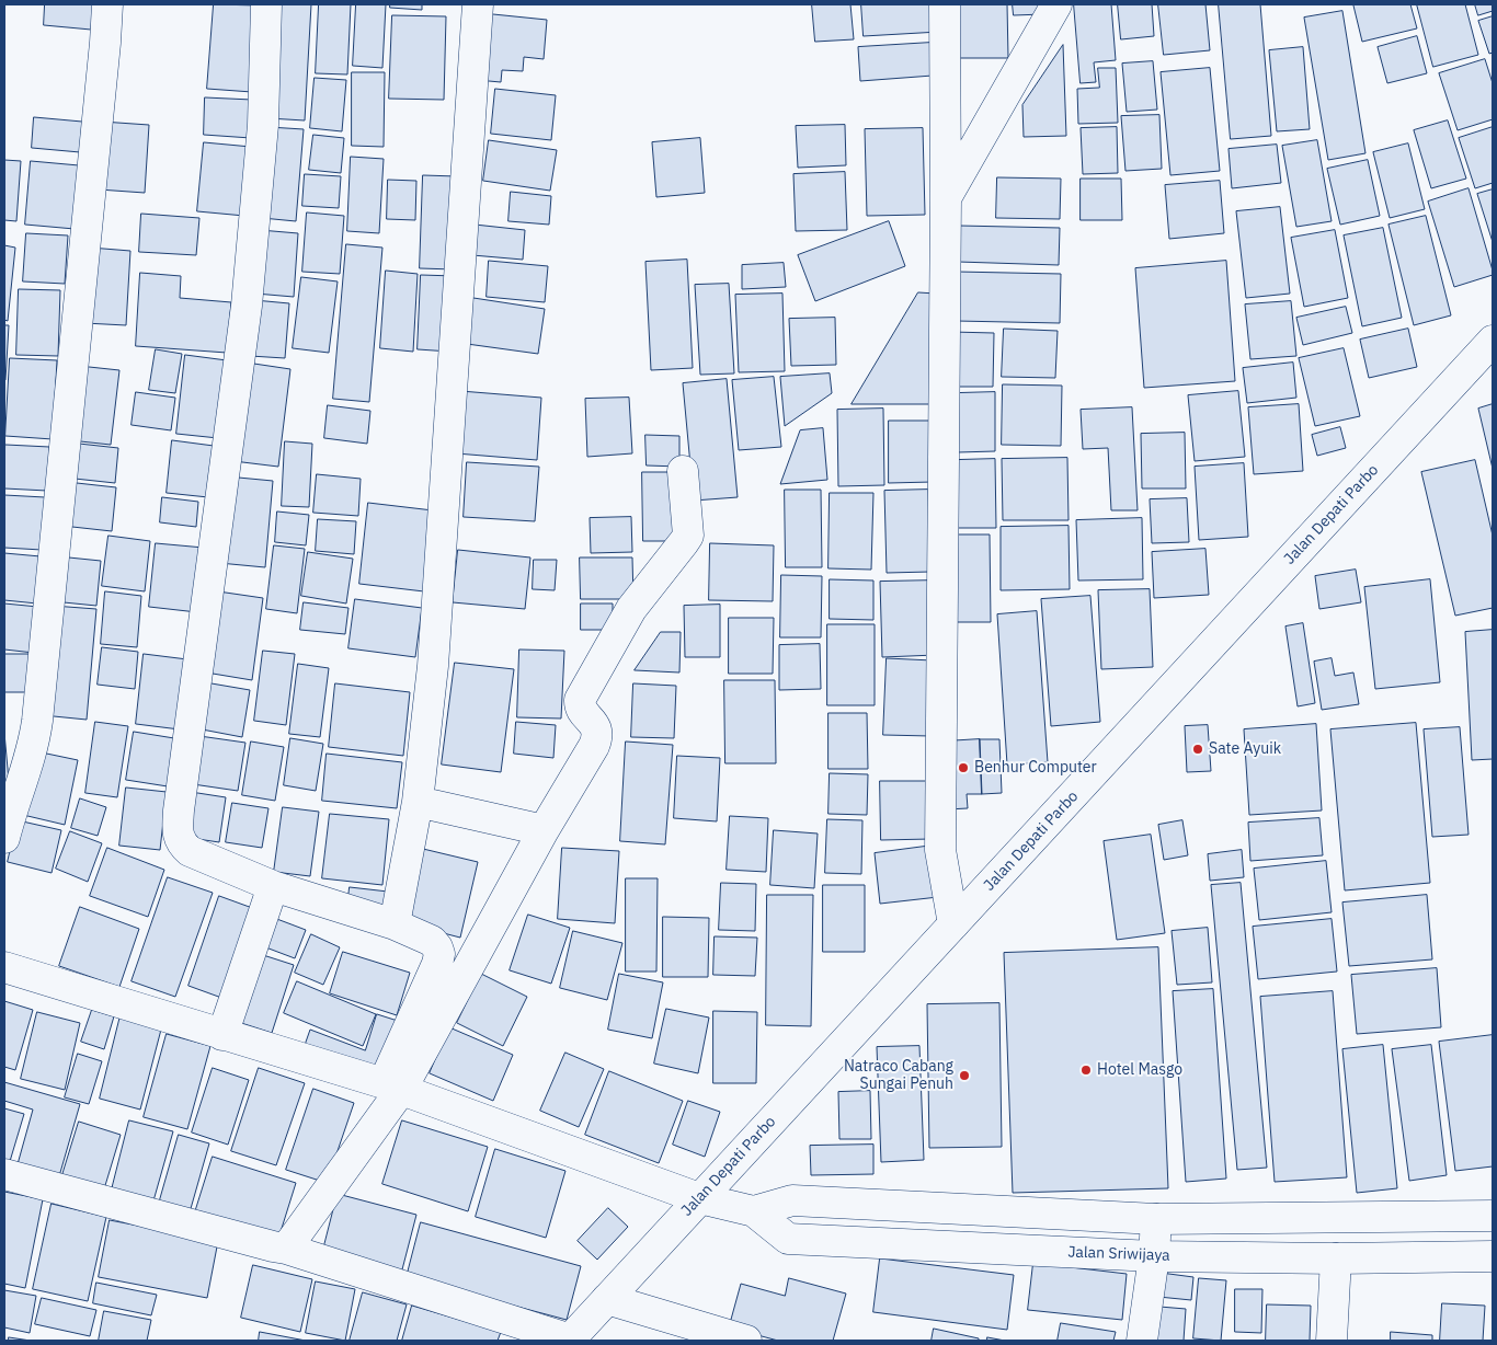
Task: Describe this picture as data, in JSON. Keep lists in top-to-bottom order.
{
  "streets": {
    "street": ["Jalan Depati Parbo", "Jalan Sriwijaya"]
  },
  "crossings": [
    ["Jalan Depati Parbo", "Jalan Sriwijaya"]
  ],
  "places": [
    "Sate Ayuik",
    "Benhur Computer",
    "Hotel Masgo",
    "Natraco Cabang Sungai Penuh"
  ]
}
